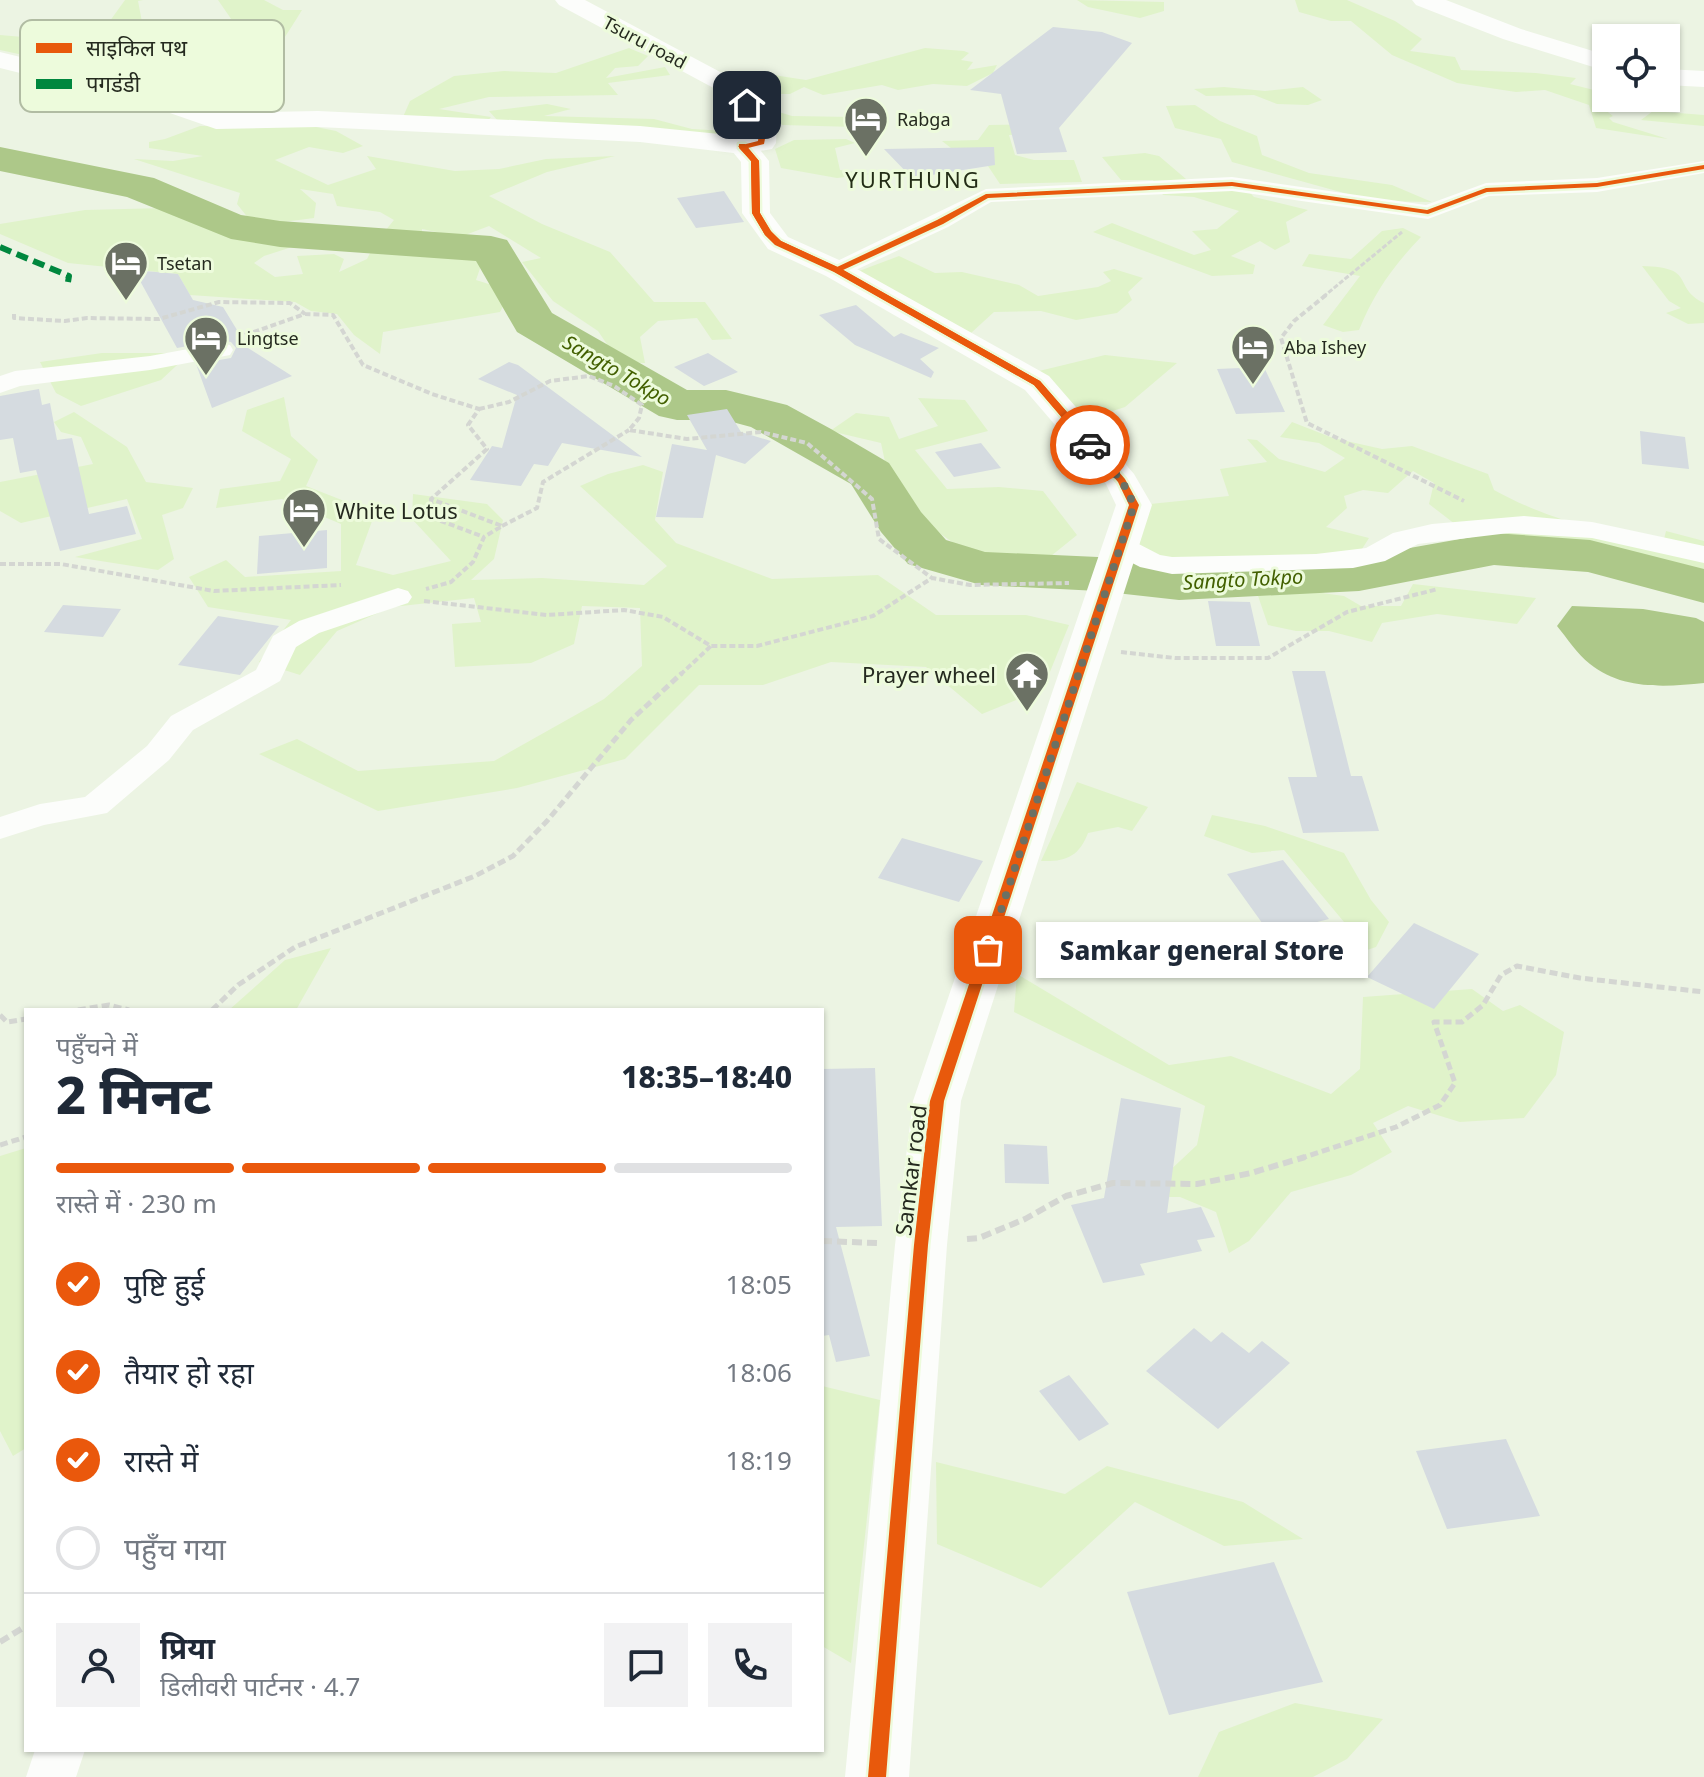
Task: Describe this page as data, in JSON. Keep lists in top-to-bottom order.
{
  "streets": {
    "street": ["Tsuru road", "Samkar road"]
  },
  "crossings": [
    ["Tsuru road", "Samkar road"]
  ],
  "districts": ["YURTHUNG"],
  "water": ["Sangto Tokpo"],
  "places": {
    "hotel": [
      "Rabga",
      "Tsetan",
      "Lingtse",
      "Aba Ishey",
      "White Lotus"
    ],
    "temple": ["Prayer wheel"],
    "other": ["Samkar general Store"]
  },
  "legend": ["साइकिल पथ", "पगडंडी"],
  "page": {
    "bubble": "Samkar general Store",
    "heading": ["2 मिनट", "पहुँचने में", "18:35–18:40"],
    "panel": ["प्रिया", "डिलीवरी पार्टनर · 4.7"],
    "bar": "रास्ते में · 230 m",
    "list": [
      ["पुष्टि हुई", "18:05"],
      ["तैयार हो रहा", "18:06"],
      ["रास्ते में", "18:19"],
      "पहुँच गया"
    ]
  }
}
